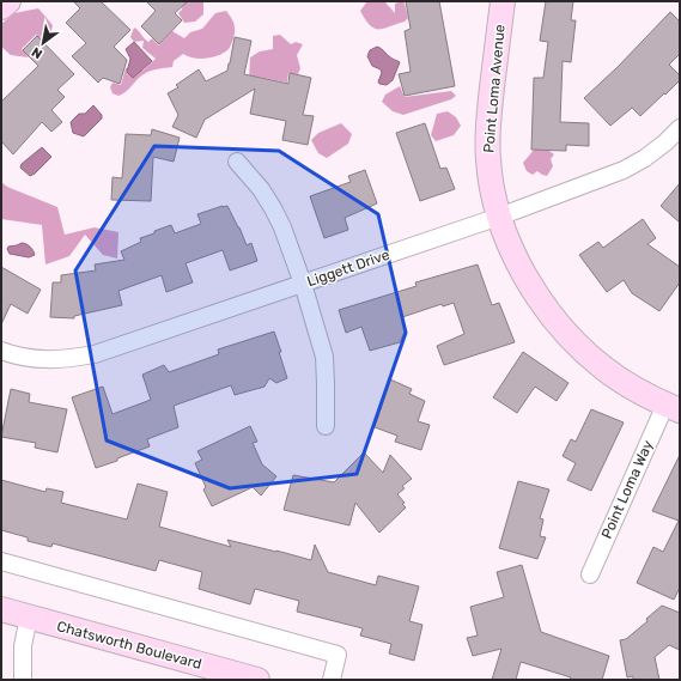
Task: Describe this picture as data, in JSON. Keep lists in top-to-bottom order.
{
  "streets": {
    "street": [
      "Point Loma Avenue",
      "Liggett Drive",
      "Point Loma Way",
      "Chatsworth Boulevard"
    ]
  },
  "crossings": [
    ["Point Loma Avenue", "Liggett Drive"],
    ["Point Loma Avenue", "Point Loma Way"]
  ],
  "north": "bottom left"
}
